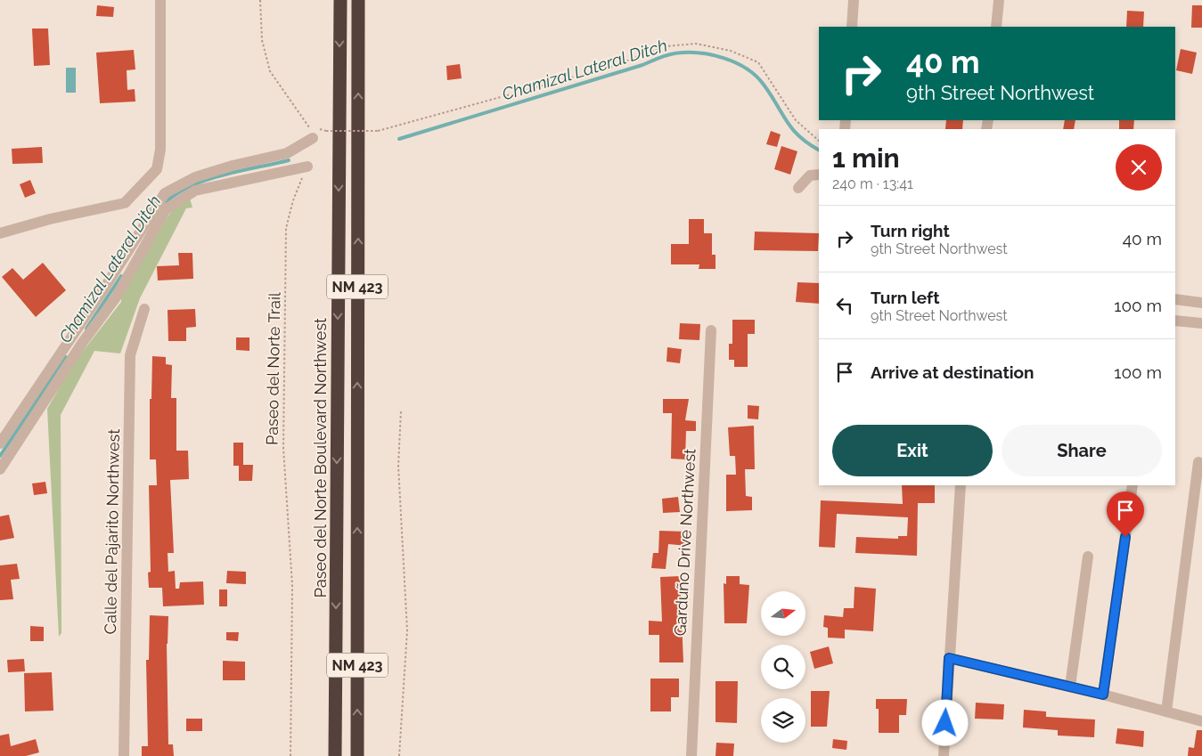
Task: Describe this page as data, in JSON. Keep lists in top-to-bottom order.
{
  "streets": {
    "highway": ["NM 423", "Paseo del Norte Boulevard Northwest"],
    "street": ["Calle del Pajarito Northwest", "Garduño Drive Northwest"],
    "path": ["Paseo del Norte Trail"]
  },
  "water": ["Chamizal Lateral Ditch"],
  "north": "right",
  "page": {
    "turn": ["40 m", "9th Street Northwest"],
    "heading": ["1 min", "240 m · 13:41"],
    "list": [
      {
        "name": "Turn right",
        "note": "9th Street Northwest",
        "value": "40 m"
      },
      {
        "name": "Turn left",
        "note": "9th Street Northwest",
        "value": "100 m"
      },
      {
        "name": "Arrive at destination",
        "value": "100 m"
      }
    ],
    "buttons": ["Exit", "Share"]
  }
}
